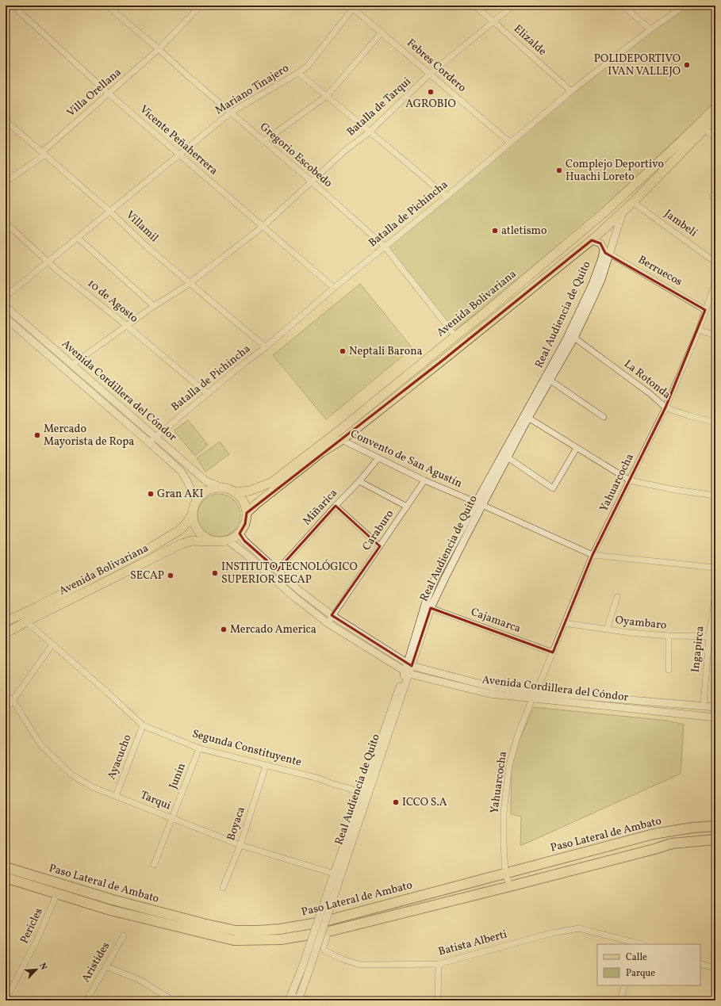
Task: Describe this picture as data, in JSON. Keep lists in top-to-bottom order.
{
  "streets": {
    "highway": ["Paso Lateral de Ambato"],
    "main road": ["Avenida Bolivariana"],
    "street": [
      "Elizalde",
      "Febres Cordero",
      "Mariano Tinajero",
      "Villa Orellana",
      "Batalla de Tarqui",
      "Vicente Peñaherrera",
      "Gregorio Escobedo",
      "Batalla de Pichincha",
      "Jambelí",
      "Villamil",
      "Berruecos",
      "10 de Agosto",
      "Real Audiencia de Quito",
      "La Rotonda",
      "Avenida Cordillera del Cóndor",
      "Convento de San Agustín",
      "Yahuarcocha",
      "Miñarica",
      "Caraburo",
      "Cajamarca",
      "Oyambaro",
      "Ingapirca",
      "Segunda Constituyente",
      "Ayacucho",
      "Junín",
      "Tarqui",
      "Boyaca",
      "Pericles",
      "Batista Alberti",
      "Aristides"
    ]
  },
  "crossings": [
    ["Elizalde", "Batalla de Tarqui"],
    ["Elizalde", "Batalla de Pichincha"],
    ["Febres Cordero", "Mariano Tinajero"],
    ["Febres Cordero", "Batalla de Tarqui"],
    ["Febres Cordero", "Batalla de Pichincha"],
    ["Mariano Tinajero", "Vicente Peñaherrera"],
    ["Mariano Tinajero", "Gregorio Escobedo"],
    ["Mariano Tinajero", "Villamil"],
    ["Mariano Tinajero", "10 de Agosto"],
    ["Villa Orellana", "Vicente Peñaherrera"],
    ["Villa Orellana", "Gregorio Escobedo"],
    ["Villa Orellana", "Villamil"],
    ["Batalla de Tarqui", "Vicente Peñaherrera"],
    ["Batalla de Tarqui", "Gregorio Escobedo"],
    ["Batalla de Tarqui", "Villamil"],
    ["Vicente Peñaherrera", "Batalla de Pichincha"],
    ["Gregorio Escobedo", "Batalla de Pichincha"],
    ["Gregorio Escobedo", "Avenida Bolivariana"],
    ["Batalla de Pichincha", "Villamil"],
    ["Batalla de Pichincha", "10 de Agosto"],
    ["Batalla de Pichincha", "Avenida Cordillera del Cóndor"],
    ["Jambelí", "Avenida Bolivariana"],
    ["Berruecos", "Real Audiencia de Quito"],
    ["Berruecos", "Yahuarcocha"],
    ["Avenida Bolivariana", "Real Audiencia de Quito"],
    ["Avenida Bolivariana", "Avenida Cordillera del Cóndor"],
    ["Avenida Bolivariana", "Convento de San Agustín"],
    ["Avenida Bolivariana", "Segunda Constituyente"],
    ["Real Audiencia de Quito", "La Rotonda"],
    ["Real Audiencia de Quito", "Avenida Cordillera del Cóndor"],
    ["Real Audiencia de Quito", "Convento de San Agustín"],
    ["Real Audiencia de Quito", "Cajamarca"],
    ["Real Audiencia de Quito", "Segunda Constituyente"],
    ["Real Audiencia de Quito", "Tarqui"],
    ["La Rotonda", "Yahuarcocha"],
    ["Avenida Cordillera del Cóndor", "Yahuarcocha"],
    ["Avenida Cordillera del Cóndor", "Miñarica"],
    ["Avenida Cordillera del Cóndor", "Caraburo"],
    ["Avenida Cordillera del Cóndor", "Ingapirca"],
    ["Convento de San Agustín", "Yahuarcocha"],
    ["Convento de San Agustín", "Miñarica"],
    ["Convento de San Agustín", "Caraburo"],
    ["Yahuarcocha", "Cajamarca"],
    ["Yahuarcocha", "Oyambaro"],
    ["Yahuarcocha", "Paso Lateral de Ambato"],
    ["Oyambaro", "Ingapirca"],
    ["Segunda Constituyente", "Ayacucho"],
    ["Segunda Constituyente", "Junín"],
    ["Segunda Constituyente", "Boyaca"],
    ["Ayacucho", "Tarqui"],
    ["Junín", "Tarqui"],
    ["Tarqui", "Boyaca"],
    ["Paso Lateral de Ambato", "Pericles"],
    ["Paso Lateral de Ambato", "Batista Alberti"]
  ],
  "places": [
    "POLIDEPORTIVO IVAN VALLEJO",
    "AGROBIO",
    "Complejo Deportivo Huachi Loreto",
    "atletismo",
    "Neptali Barona",
    "Mercado Mayorista de Ropa",
    "Gran AKI",
    "INSTITUTO TECNOLÓGICO SUPERIOR SECAP",
    "SECAP",
    "Mercado America",
    "ICCO S.A"
  ],
  "legend": ["Calle", "Parque"],
  "north": "top right"
}
